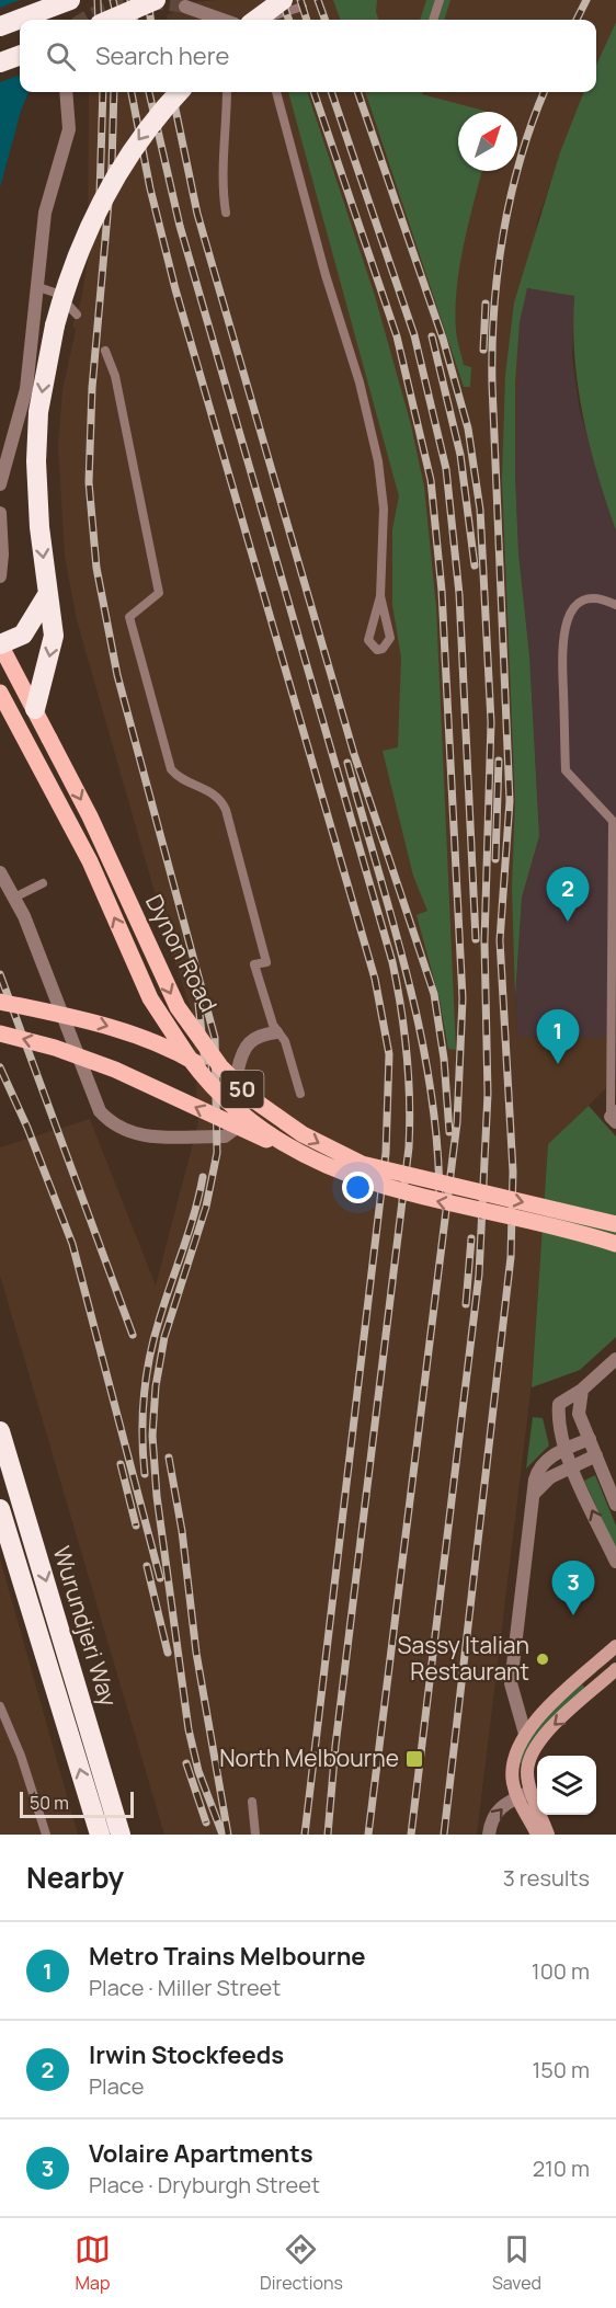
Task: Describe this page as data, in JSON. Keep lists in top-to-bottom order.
{
  "streets": {
    "highway": ["Wurundjeri Way"],
    "main road": ["Dynon Road", "50"]
  },
  "places": {
    "other": ["Sassy Italian Restaurant"],
    "transit": ["North Melbourne"]
  },
  "scale_bar": "50 m",
  "north": "top right",
  "page": {
    "search": "Search here",
    "pins": ["2", "1", "3"],
    "scale": "50 m",
    "heading": ["Nearby", "3 results"],
    "list": [
      {
        "mark": "1",
        "name": "Metro Trains Melbourne",
        "note": "Place · Miller Street",
        "value": "100 m"
      },
      {
        "mark": "2",
        "name": "Irwin Stockfeeds",
        "note": "Place",
        "value": "150 m"
      },
      {
        "mark": "3",
        "name": "Volaire Apartments",
        "note": "Place · Dryburgh Street",
        "value": "210 m"
      }
    ],
    "nav": ["Map", "Directions", "Saved"]
  }
}
